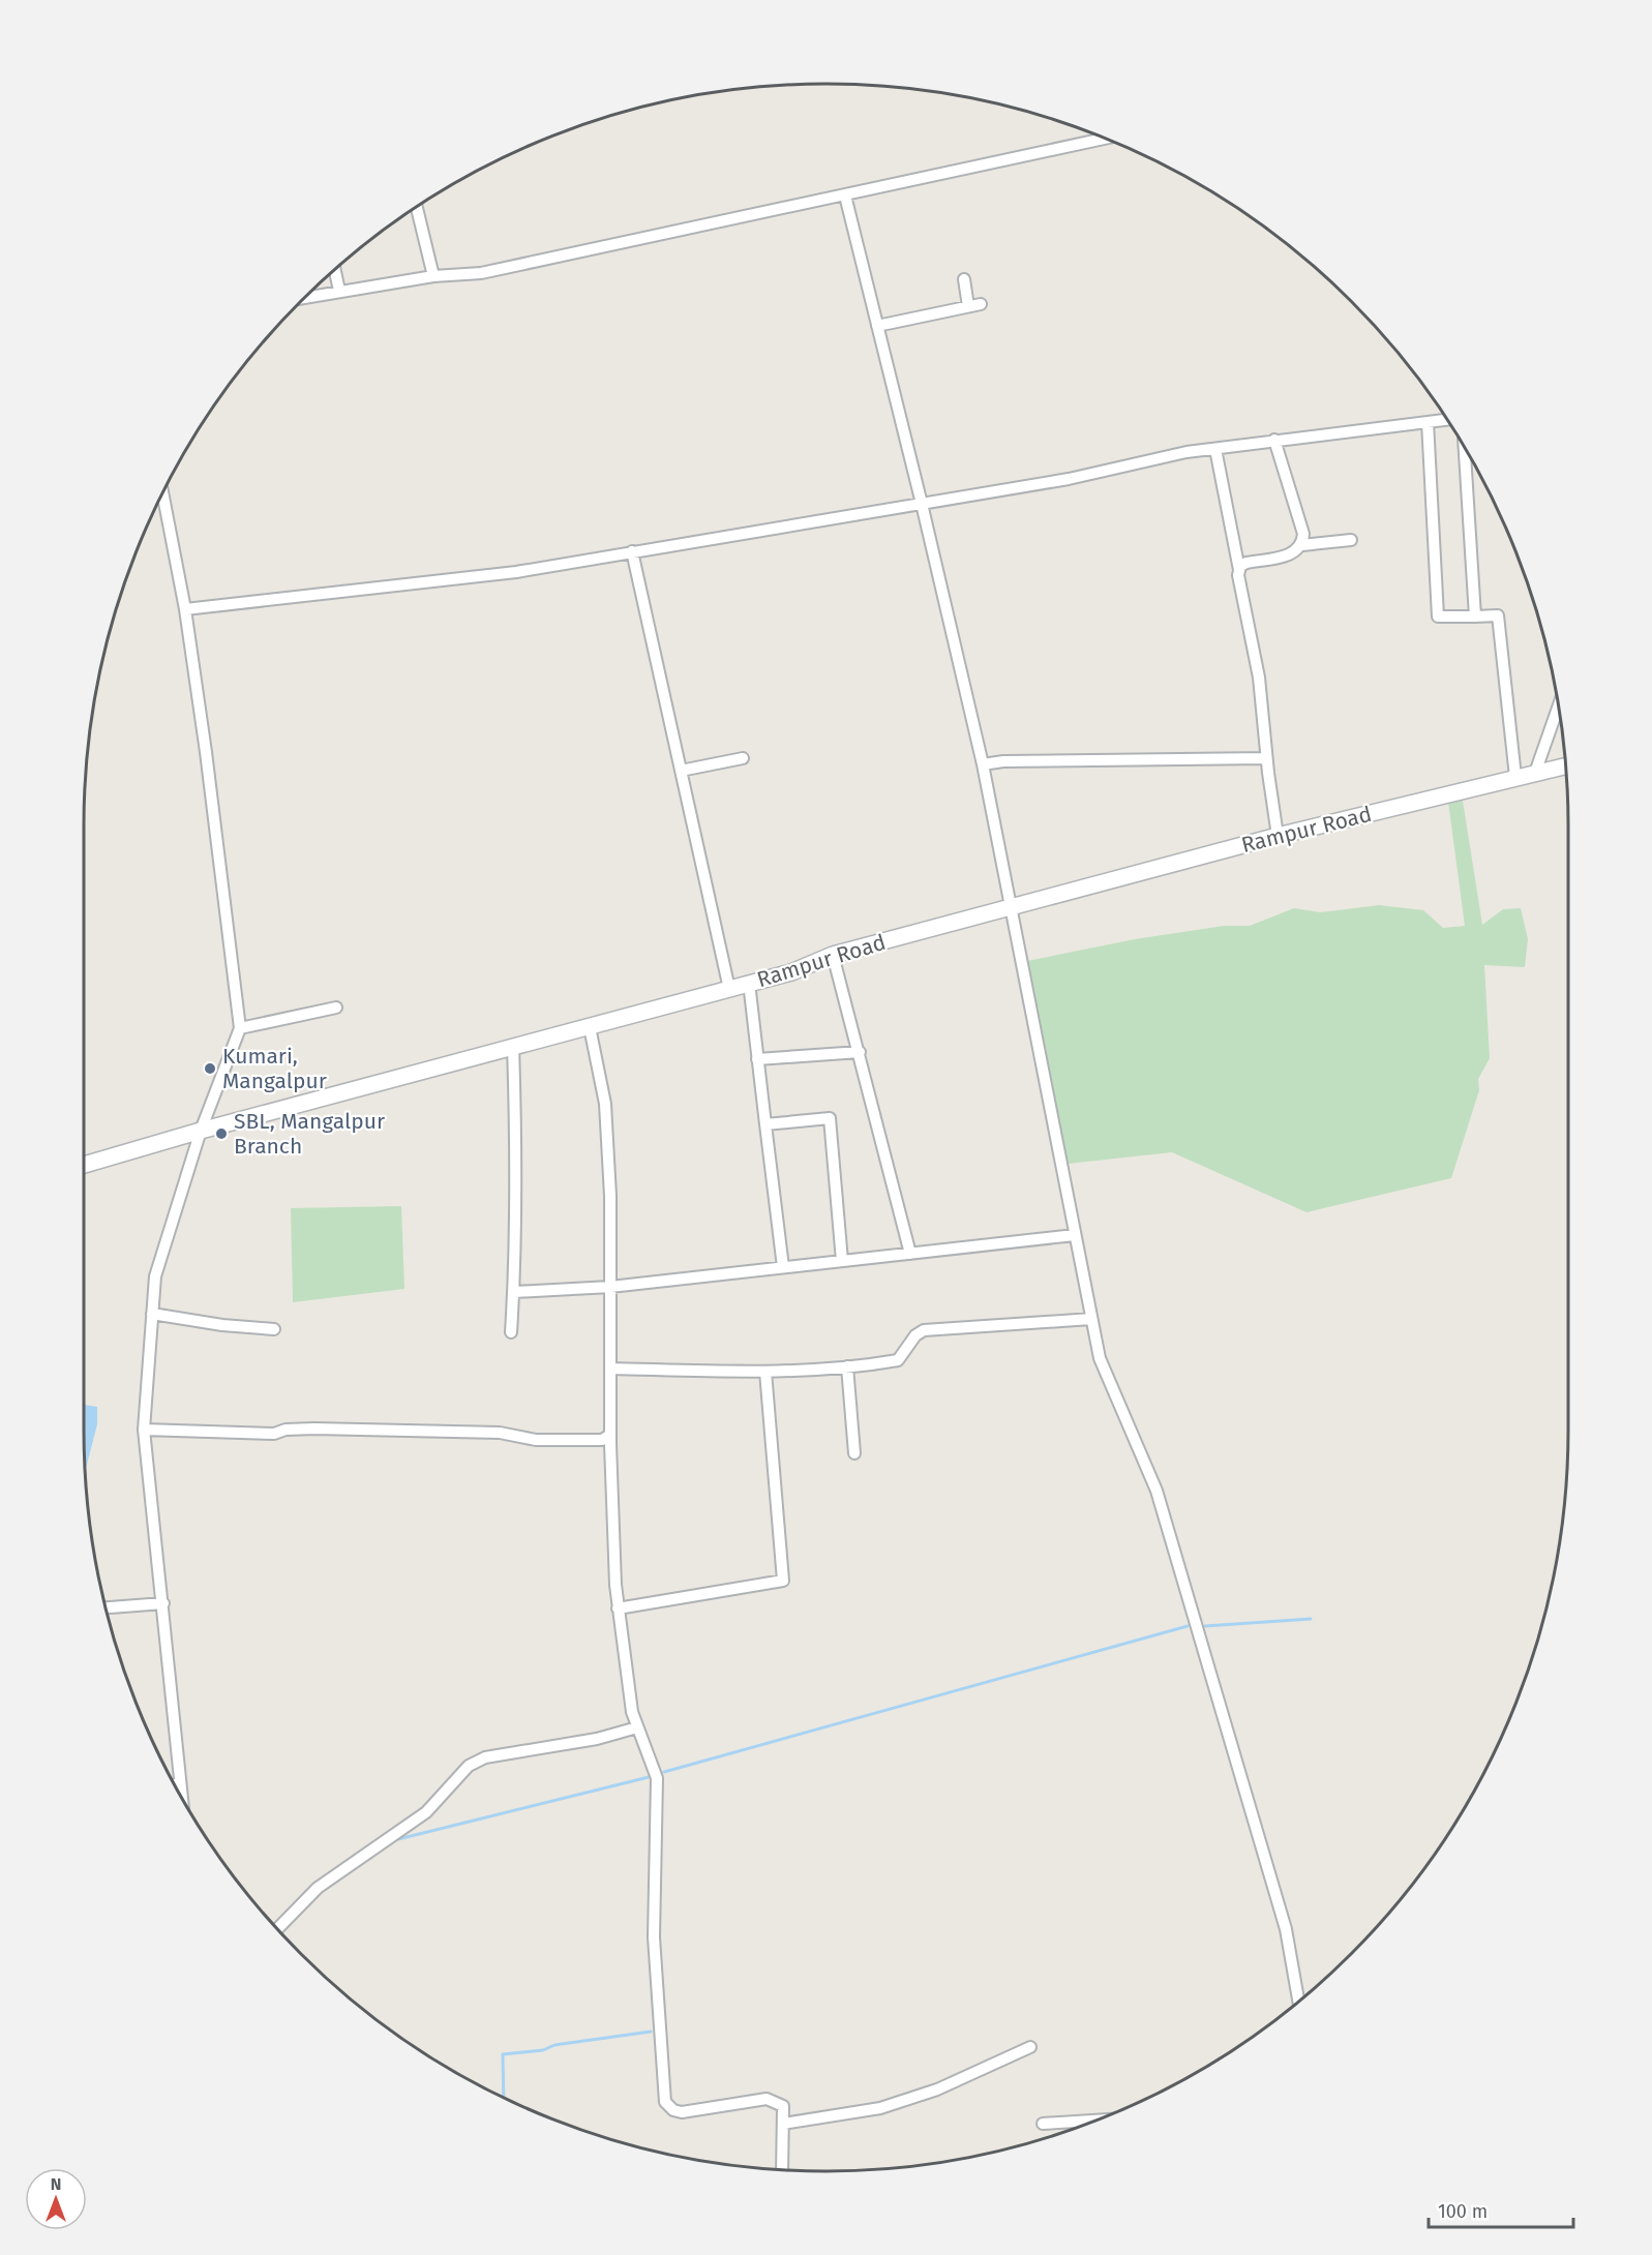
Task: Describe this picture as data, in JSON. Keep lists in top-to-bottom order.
{
  "streets": {
    "main road": ["Rampur Road"]
  },
  "places": ["Kumari, Mangalpur", "SBL, Mangalpur Branch"],
  "scale_bar": "100 m",
  "north": "top"
}
